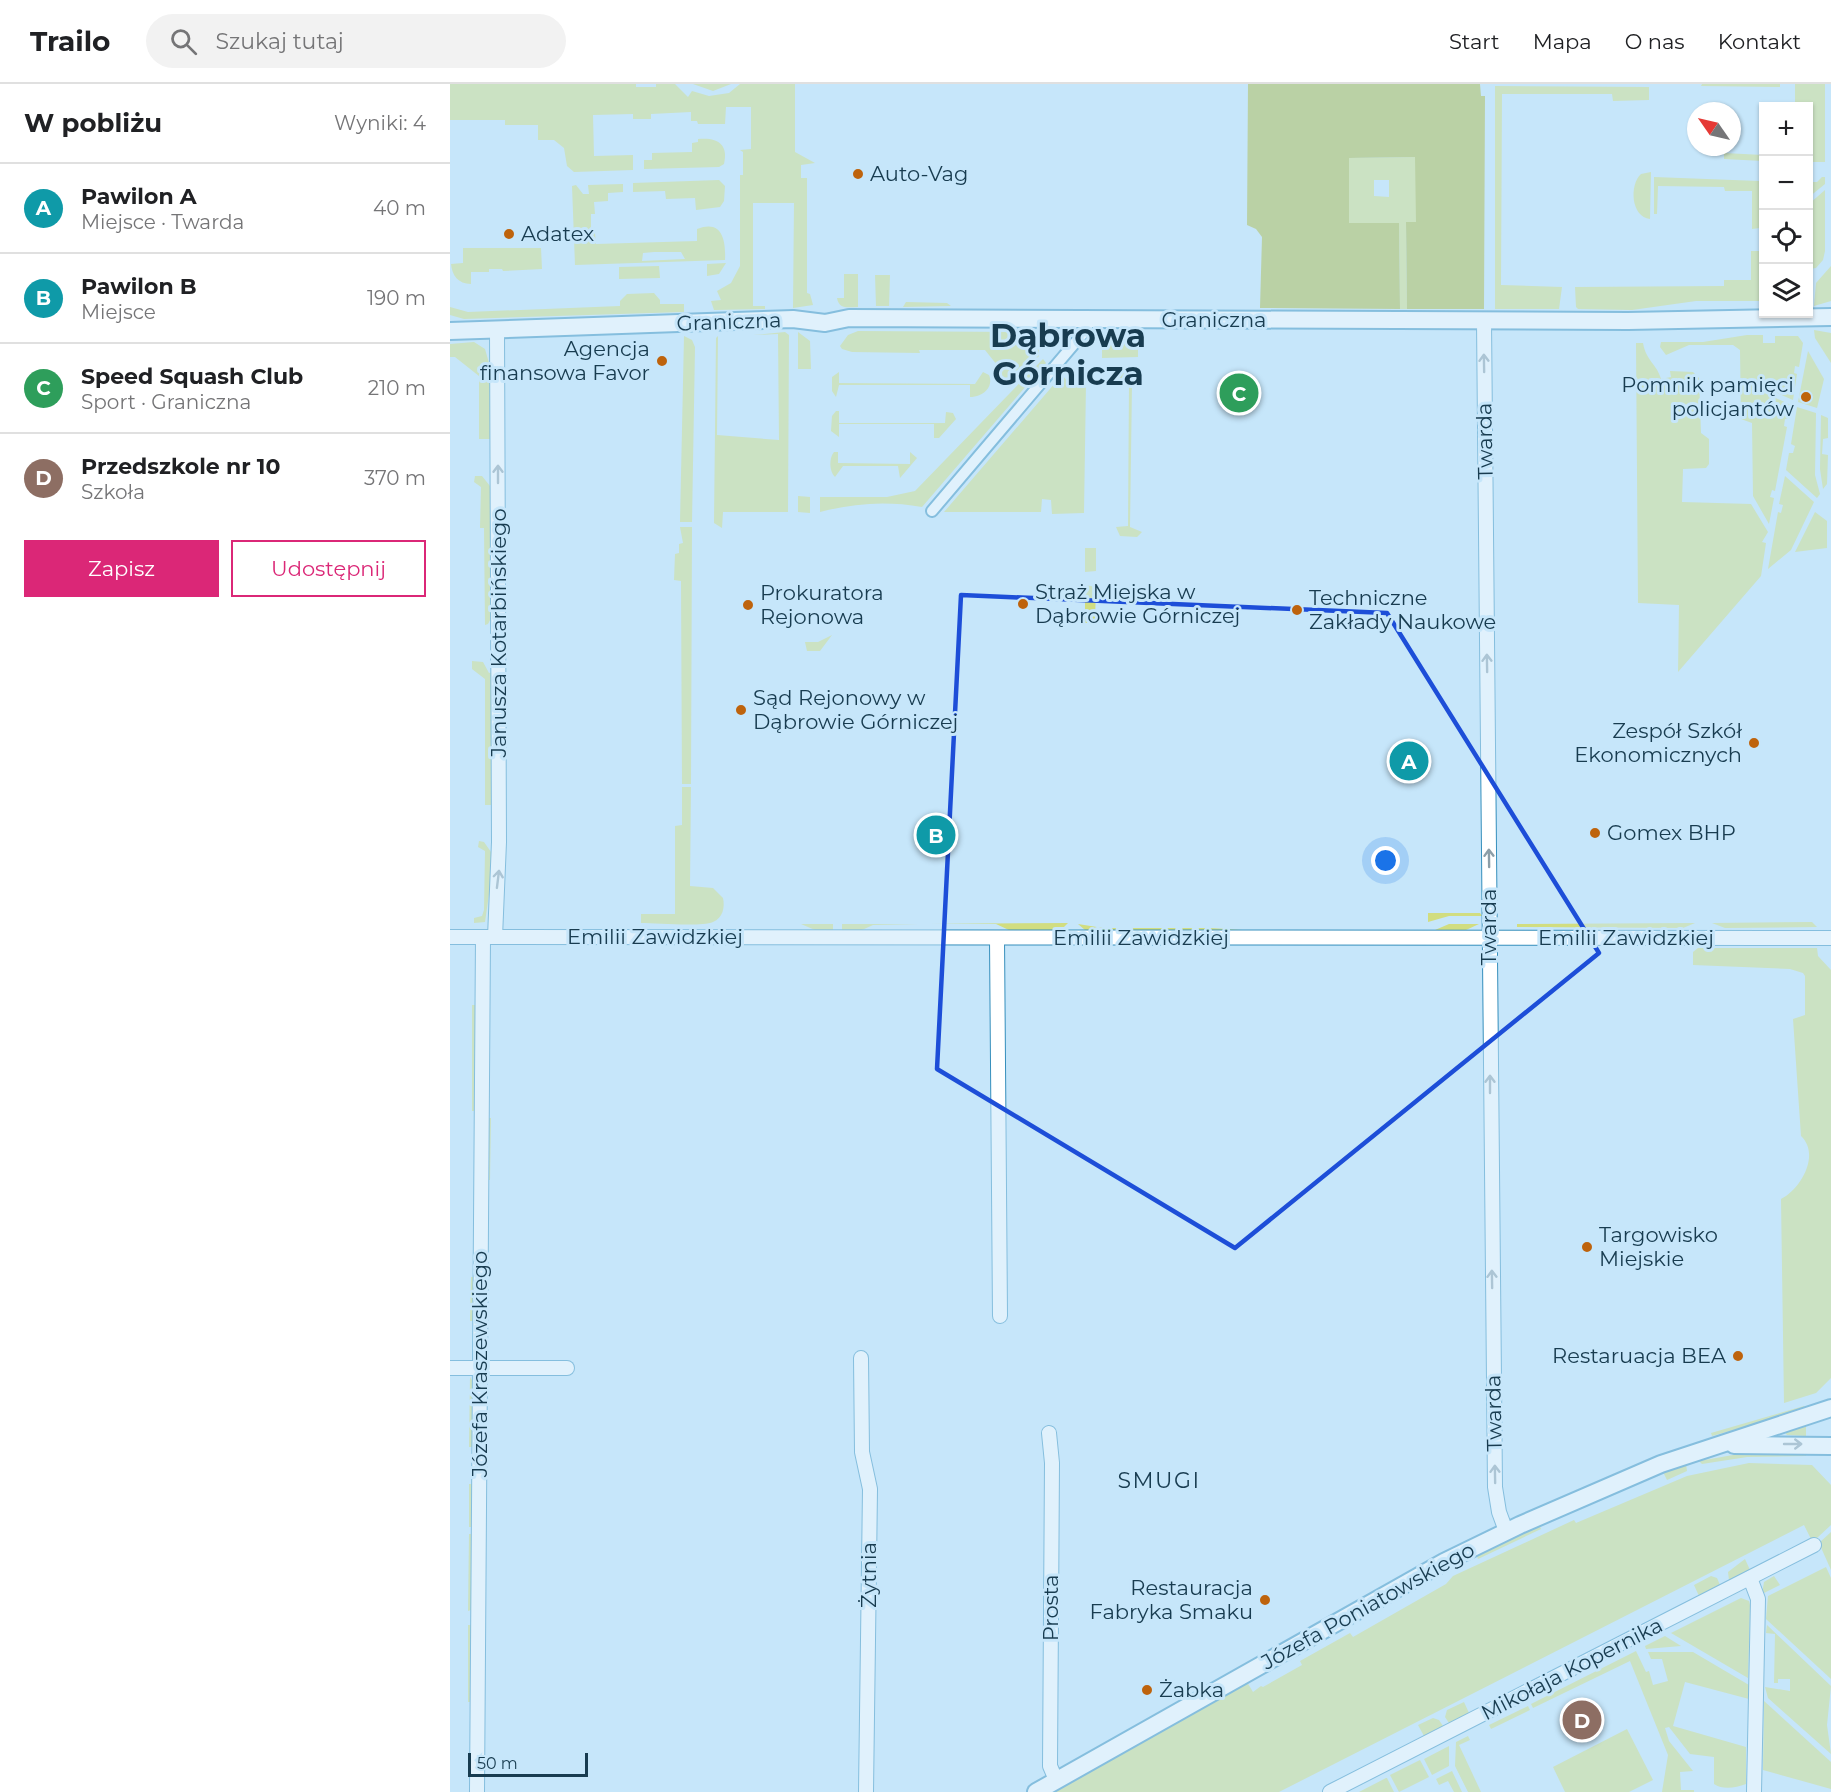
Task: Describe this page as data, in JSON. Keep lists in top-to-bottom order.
{
  "streets": {
    "street": [
      "Graniczna",
      "Twarda",
      "Janusza Kotarbińskiego",
      "Emilii Zawidzkiej",
      "Józefa Kraszewskiego",
      "Żytnia",
      "Józefa Poniatowskiego",
      "Prosta",
      "Mikołaja Kopernika"
    ]
  },
  "crossings": [
    ["Graniczna", "Twarda"],
    ["Graniczna", "Janusza Kotarbińskiego"],
    ["Twarda", "Emilii Zawidzkiej"],
    ["Twarda", "Józefa Poniatowskiego"],
    ["Janusza Kotarbińskiego", "Emilii Zawidzkiej"],
    ["Janusza Kotarbińskiego", "Józefa Kraszewskiego"],
    ["Emilii Zawidzkiej", "Józefa Kraszewskiego"],
    ["Józefa Poniatowskiego", "Prosta"]
  ],
  "one_way": ["Twarda", "Janusza Kotarbińskiego"],
  "districts": ["Dąbrowa Górnicza", "SMUGI"],
  "places": [
    "Auto-Vag",
    "Adatex",
    "Agencja finansowa Favor",
    "Pomnik pamięci policjantów",
    "Straż Miejska w Dąbrowie Górniczej",
    "Prokuratora Rejonowa",
    "Techniczne Zakłady Naukowe",
    "Sąd Rejonowy w Dąbrowie Górniczej",
    "Zespół Szkół Ekonomicznych",
    "Gomex BHP",
    "Targowisko Miejskie",
    "Restaruacja BEA",
    "Restauracja Fabryka Smaku",
    "Żabka"
  ],
  "scale_bar": "50 m",
  "north": "top left",
  "page": {
    "header": "Trailo",
    "search": "Szukaj tutaj",
    "nav": [
      "Start",
      "Mapa",
      "O nas",
      "Kontakt"
    ],
    "heading": ["W pobliżu", "Wyniki: 4"],
    "map_buttons": ["+", "−"],
    "list": [
      {
        "mark": "A",
        "name": "Pawilon A",
        "note": "Miejsce · Twarda",
        "value": "40 m"
      },
      {
        "mark": "B",
        "name": "Pawilon B",
        "note": "Miejsce",
        "value": "190 m"
      },
      {
        "mark": "C",
        "name": "Speed Squash Club",
        "note": "Sport · Graniczna",
        "value": "210 m"
      },
      {
        "mark": "D",
        "name": "Przedszkole nr 10",
        "note": "Szkoła",
        "value": "370 m"
      }
    ],
    "pins": [
      "C",
      "A",
      "B",
      "D"
    ],
    "buttons": ["Zapisz", "Udostępnij"],
    "scale": "50 m"
  }
}
